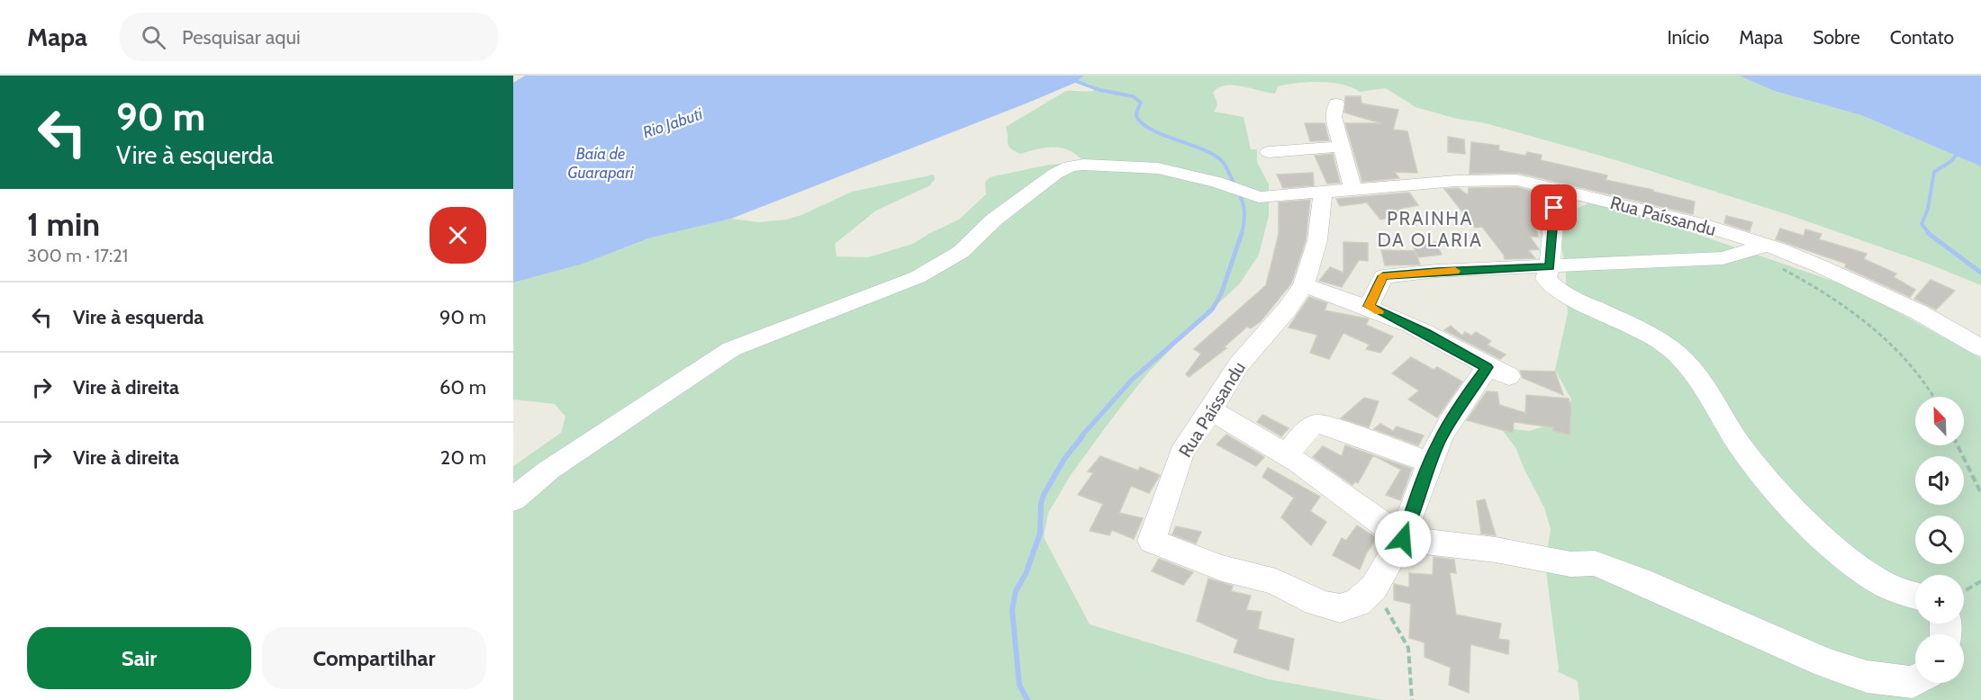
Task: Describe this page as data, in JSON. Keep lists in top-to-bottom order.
{
  "streets": {
    "street": ["Rua Paíssandu"]
  },
  "districts": ["PRAINHA DA OLARIA"],
  "water": ["Rio Jabuti", "Baía de Guarapari"],
  "north": "top left",
  "page": {
    "header": "Mapa",
    "search": "Pesquisar aqui",
    "nav": [
      "Início",
      "Mapa",
      "Sobre",
      "Contato"
    ],
    "turn": ["90 m", "Vire à esquerda"],
    "heading": ["1 min", "300 m · 17:21"],
    "list": [
      {
        "name": "Vire à esquerda",
        "value": "90 m"
      },
      {
        "name": "Vire à direita",
        "value": "60 m"
      },
      {
        "name": "Vire à direita",
        "value": "20 m"
      }
    ],
    "map_buttons": ["+", "−"],
    "buttons": ["Sair", "Compartilhar"]
  }
}
